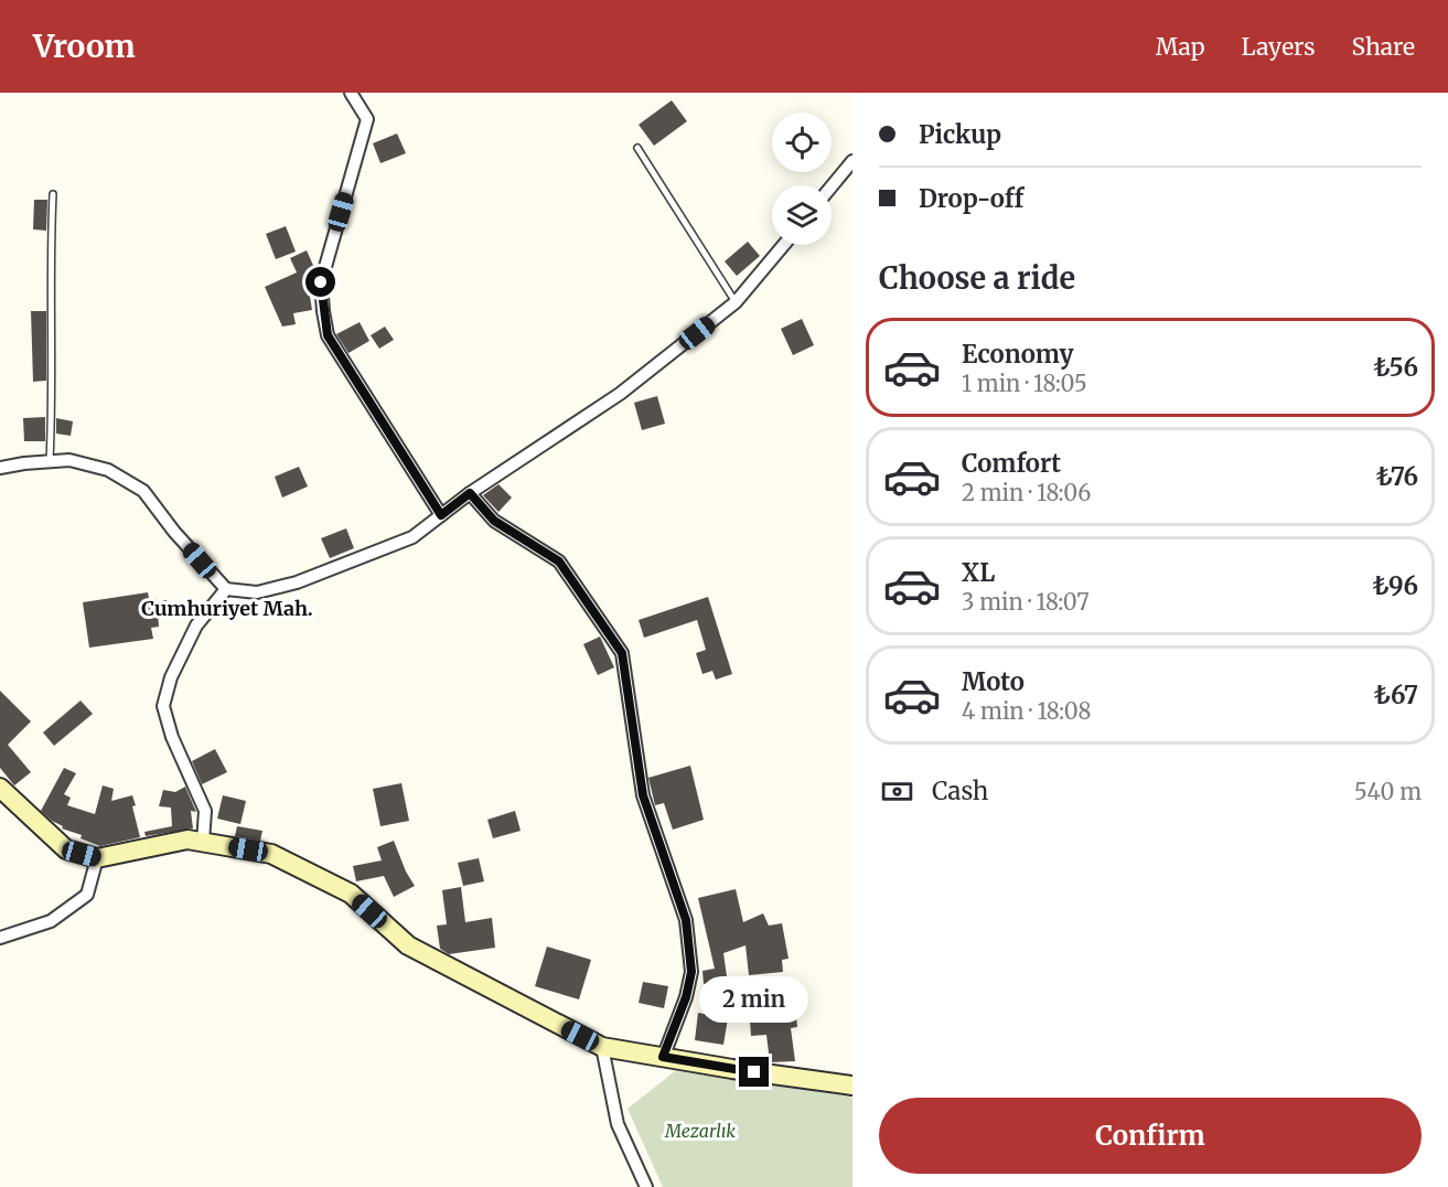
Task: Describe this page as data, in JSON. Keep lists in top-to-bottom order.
{
  "districts": ["Cumhuriyet Mah."],
  "parks": ["Mezarlık"],
  "page": {
    "header": "Vroom",
    "nav": ["Map", "Layers", "Share"],
    "banner": ["Pickup", "Drop-off"],
    "heading": "Choose a ride",
    "list": [
      {
        "name": "Economy",
        "note": "1 min · 18:05",
        "value": "₺56"
      },
      {
        "name": "Comfort",
        "note": "2 min · 18:06",
        "value": "₺76"
      },
      {
        "name": "XL",
        "note": "3 min · 18:07",
        "value": "₺96"
      },
      {
        "name": "Moto",
        "note": "4 min · 18:08",
        "value": "₺67"
      }
    ],
    "pay": ["Cash", "540 m"],
    "bubble": "2 min",
    "buttons": "Confirm"
  }
}
